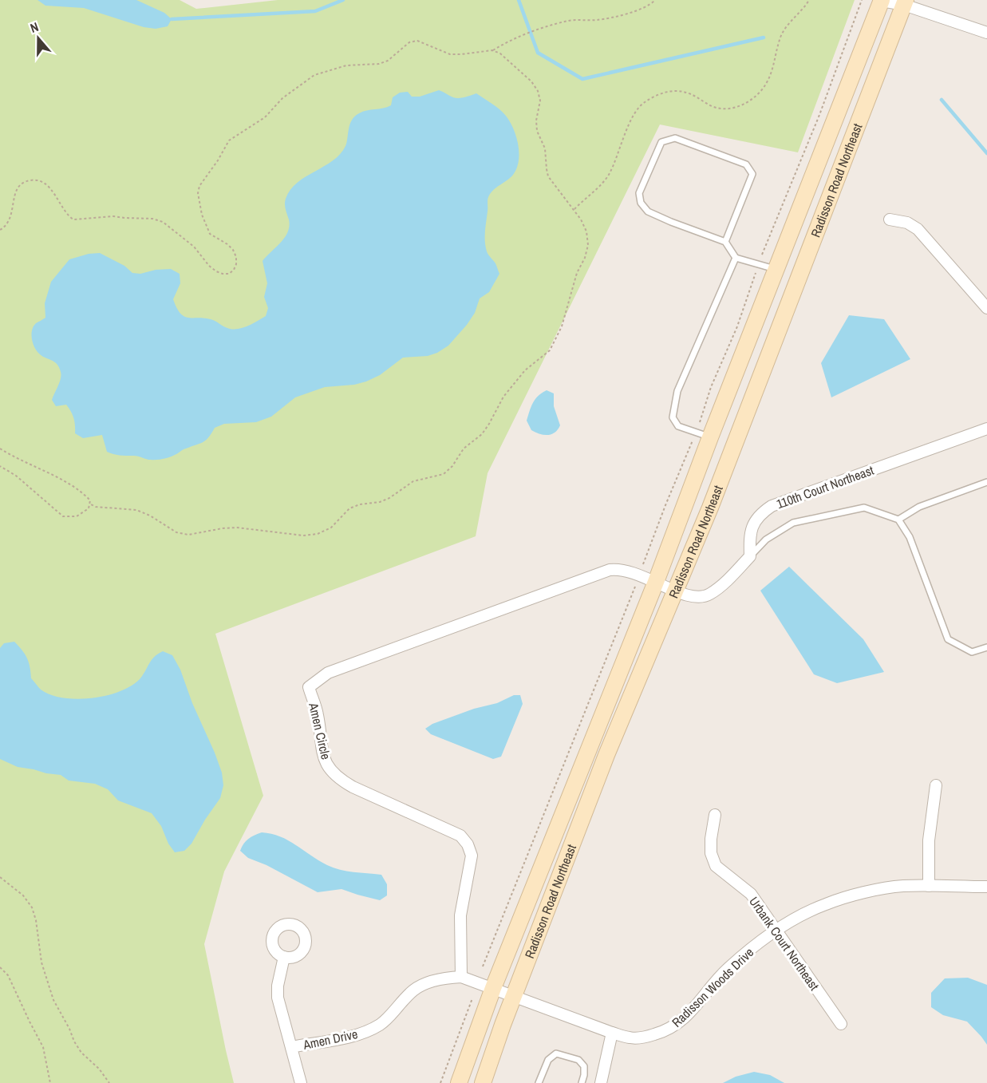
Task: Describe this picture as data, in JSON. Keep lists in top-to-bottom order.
{
  "streets": {
    "main road": ["Radisson Road Northeast"],
    "street": [
      "110th Court Northeast",
      "Amen Circle",
      "Urbank Court Northeast",
      "Radisson Woods Drive",
      "Amen Drive"
    ]
  },
  "crossings": [
    ["Radisson Road Northeast", "Amen Circle"],
    ["Radisson Road Northeast", "Radisson Woods Drive"],
    ["Radisson Road Northeast", "Amen Drive"],
    ["Amen Circle", "Amen Drive"],
    ["Urbank Court Northeast", "Radisson Woods Drive"],
    ["Radisson Woods Drive", "Amen Drive"]
  ],
  "north": "top"
}
